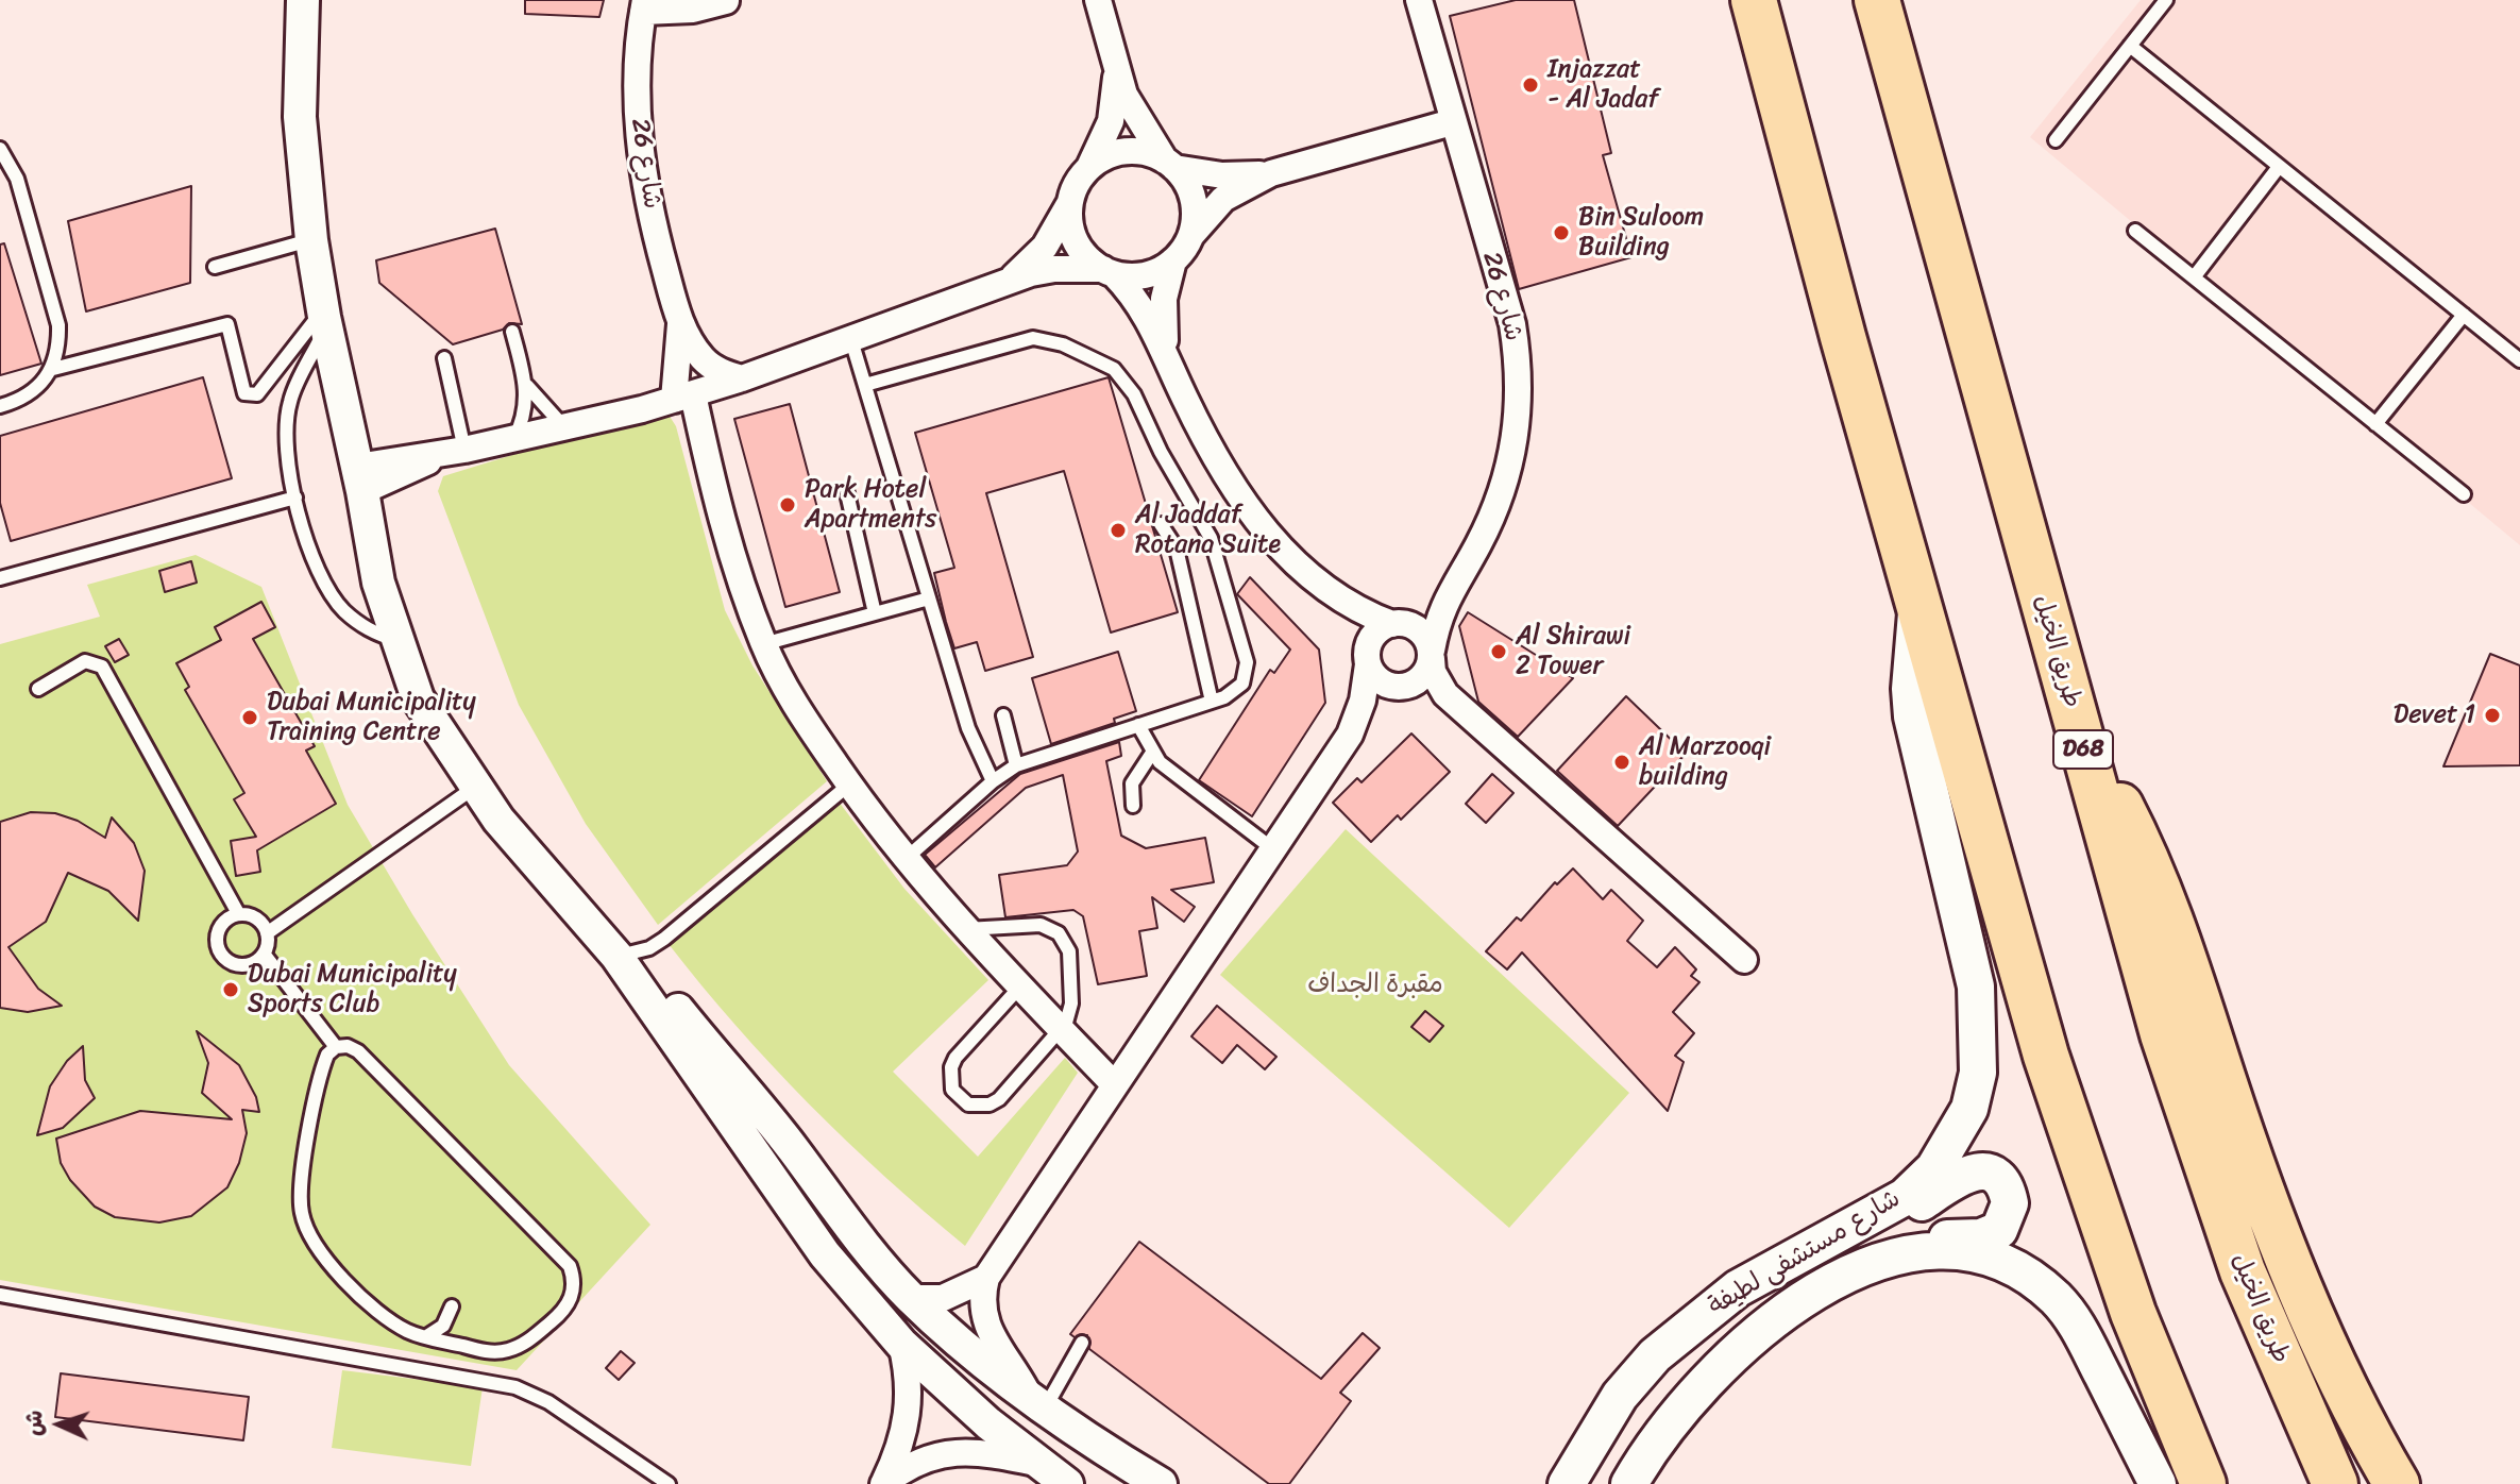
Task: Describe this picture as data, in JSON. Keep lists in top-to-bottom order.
{
  "streets": {
    "highway": ["طريق الخيل", "D68"],
    "main road": ["شارع مستشفى لطيفة"],
    "street": ["شارع 26"]
  },
  "parks": ["مقبرة الجداف"],
  "places": [
    "Injazzat - Al Jadaf",
    "Bin Suloom Building",
    "Park Hotel Apartments",
    "Al Jaddaf Rotana Suite",
    "Al Shirawi 2 Tower",
    "Devet 1",
    "Dubai Municipality Training Centre",
    "Al Marzooqi building",
    "Dubai Municipality Sports Club"
  ],
  "north": "left"
}
